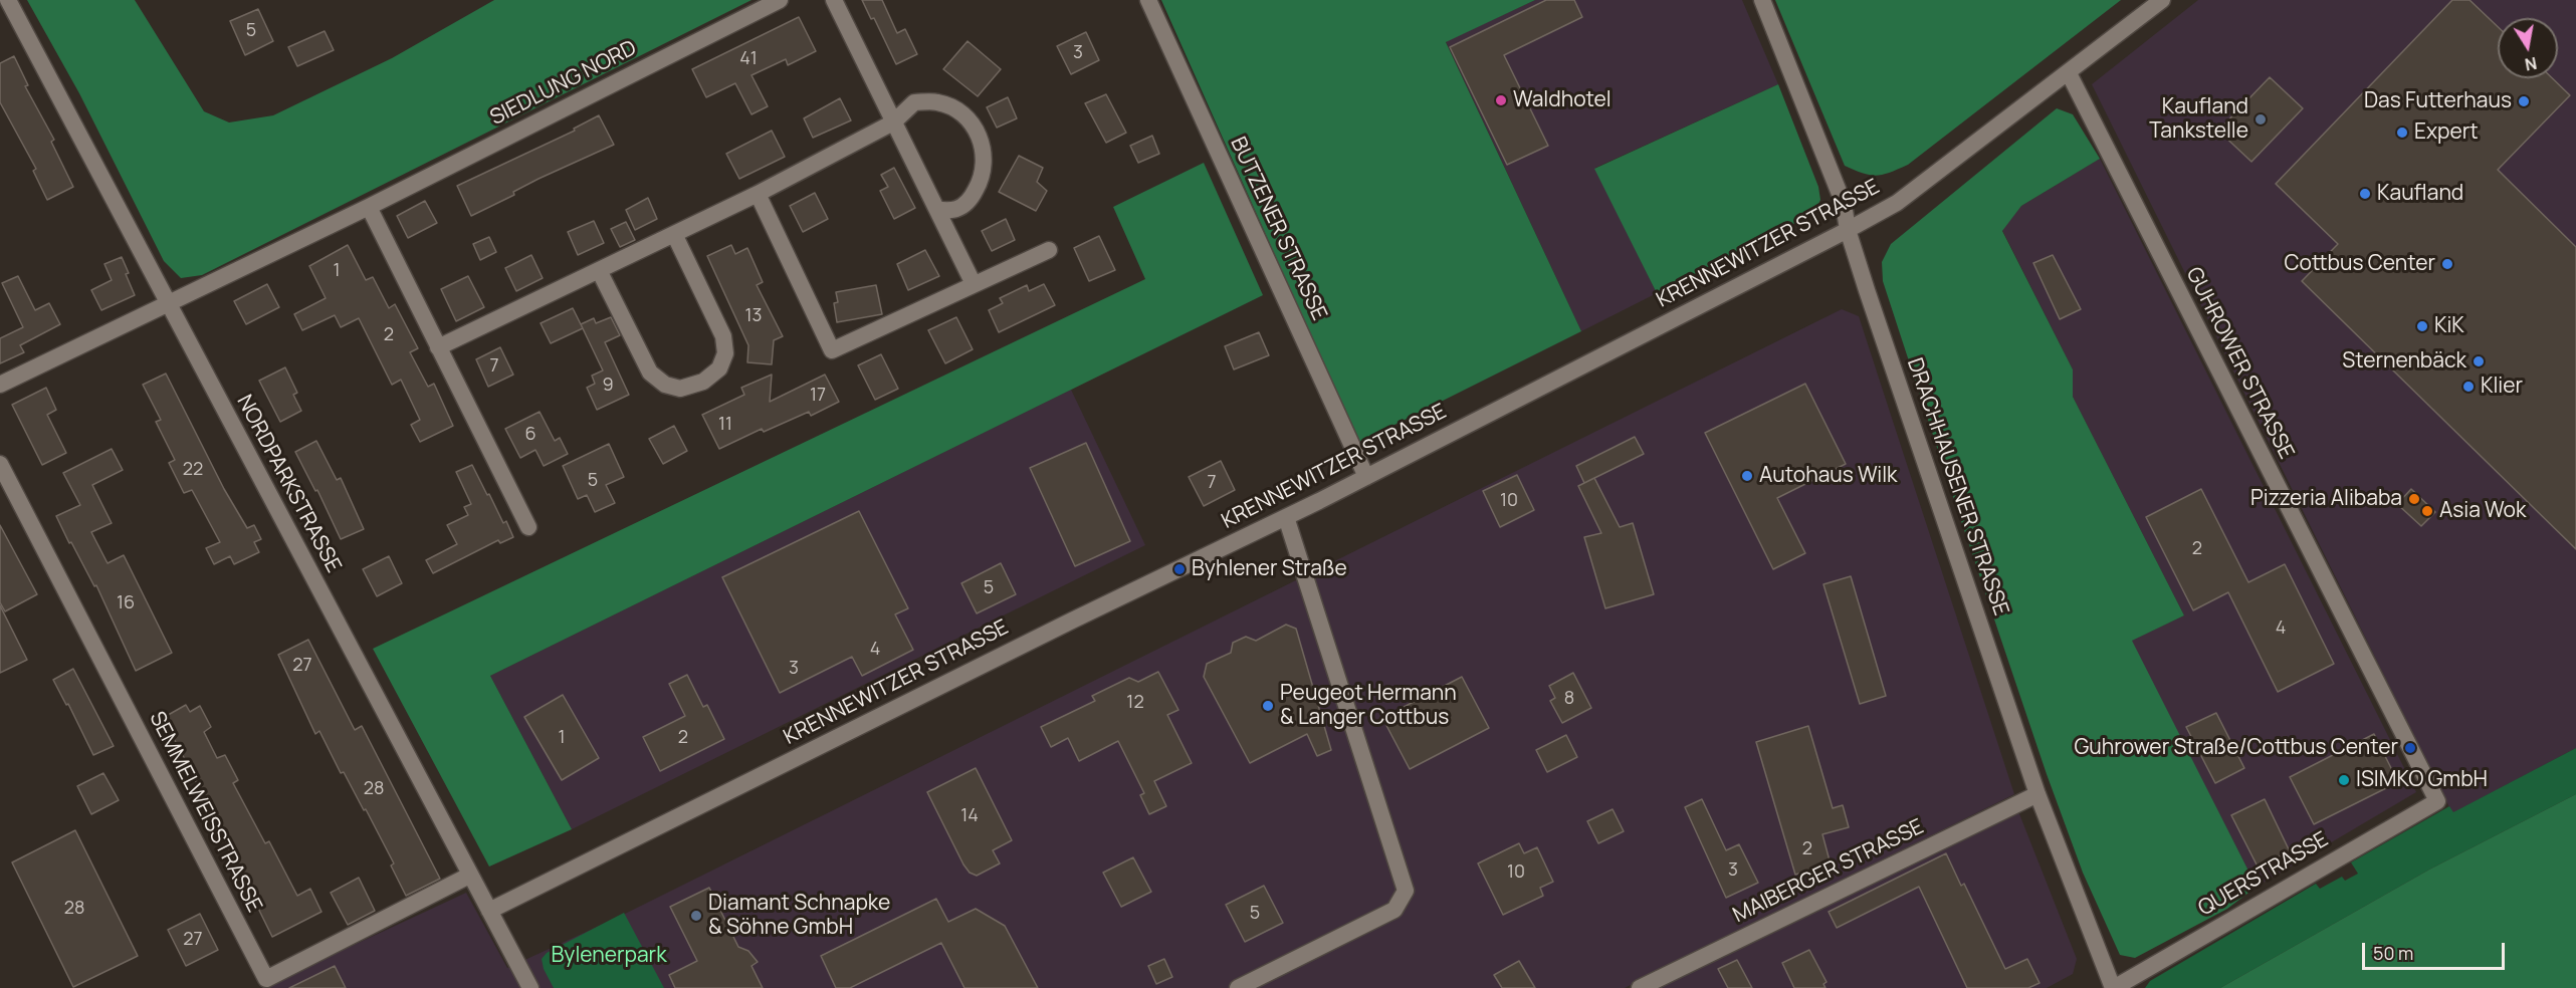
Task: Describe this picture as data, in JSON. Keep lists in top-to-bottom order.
{
  "streets": {
    "street": [
      "SIEDLUNG NORD",
      "BUTZENER STRASSE",
      "KRENNEWITZER STRASSE",
      "GUHROWER STRASSE",
      "NORDPARKSTRASSE",
      "DRACHHAUSENER STRASSE",
      "SEMMELWEISSTRASSE",
      "MAIBERGER STRASSE",
      "QUERSTRASSE"
    ]
  },
  "crossings": [
    ["SIEDLUNG NORD", "NORDPARKSTRASSE"],
    ["BUTZENER STRASSE", "KRENNEWITZER STRASSE"],
    ["KRENNEWITZER STRASSE", "GUHROWER STRASSE"],
    ["KRENNEWITZER STRASSE", "NORDPARKSTRASSE"],
    ["KRENNEWITZER STRASSE", "DRACHHAUSENER STRASSE"],
    ["GUHROWER STRASSE", "QUERSTRASSE"],
    ["NORDPARKSTRASSE", "SEMMELWEISSTRASSE"],
    ["DRACHHAUSENER STRASSE", "MAIBERGER STRASSE"],
    ["DRACHHAUSENER STRASSE", "QUERSTRASSE"]
  ],
  "parks": ["Bylenerpark"],
  "places": [
    "Waldhotel",
    "Das Futterhaus",
    "Kaufland Tankstelle",
    "Expert",
    "Kaufland",
    "Cottbus Center",
    "KiK",
    "Sternenbäck",
    "Klier",
    "Autohaus Wilk",
    "Pizzeria Alibaba",
    "Asia Wok",
    "Byhlener Straße",
    "Peugeot Hermann & Langer Cottbus",
    "Guhrower Straße/Cottbus Center",
    "ISIMKO GmbH",
    "Diamant Schnapke & Söhne GmbH"
  ],
  "house_numbers": [
    "5",
    "3",
    "41",
    "1",
    "13",
    "2",
    "7",
    "9",
    "17",
    "11",
    "6",
    "22",
    "5",
    "7",
    "10",
    "2",
    "5",
    "16",
    "4",
    "4",
    "27",
    "3",
    "8",
    "12",
    "1",
    "2",
    "28",
    "14",
    "2",
    "3",
    "10",
    "28",
    "5",
    "27"
  ],
  "scale_bar": "50 m",
  "north": "bottom"
}
